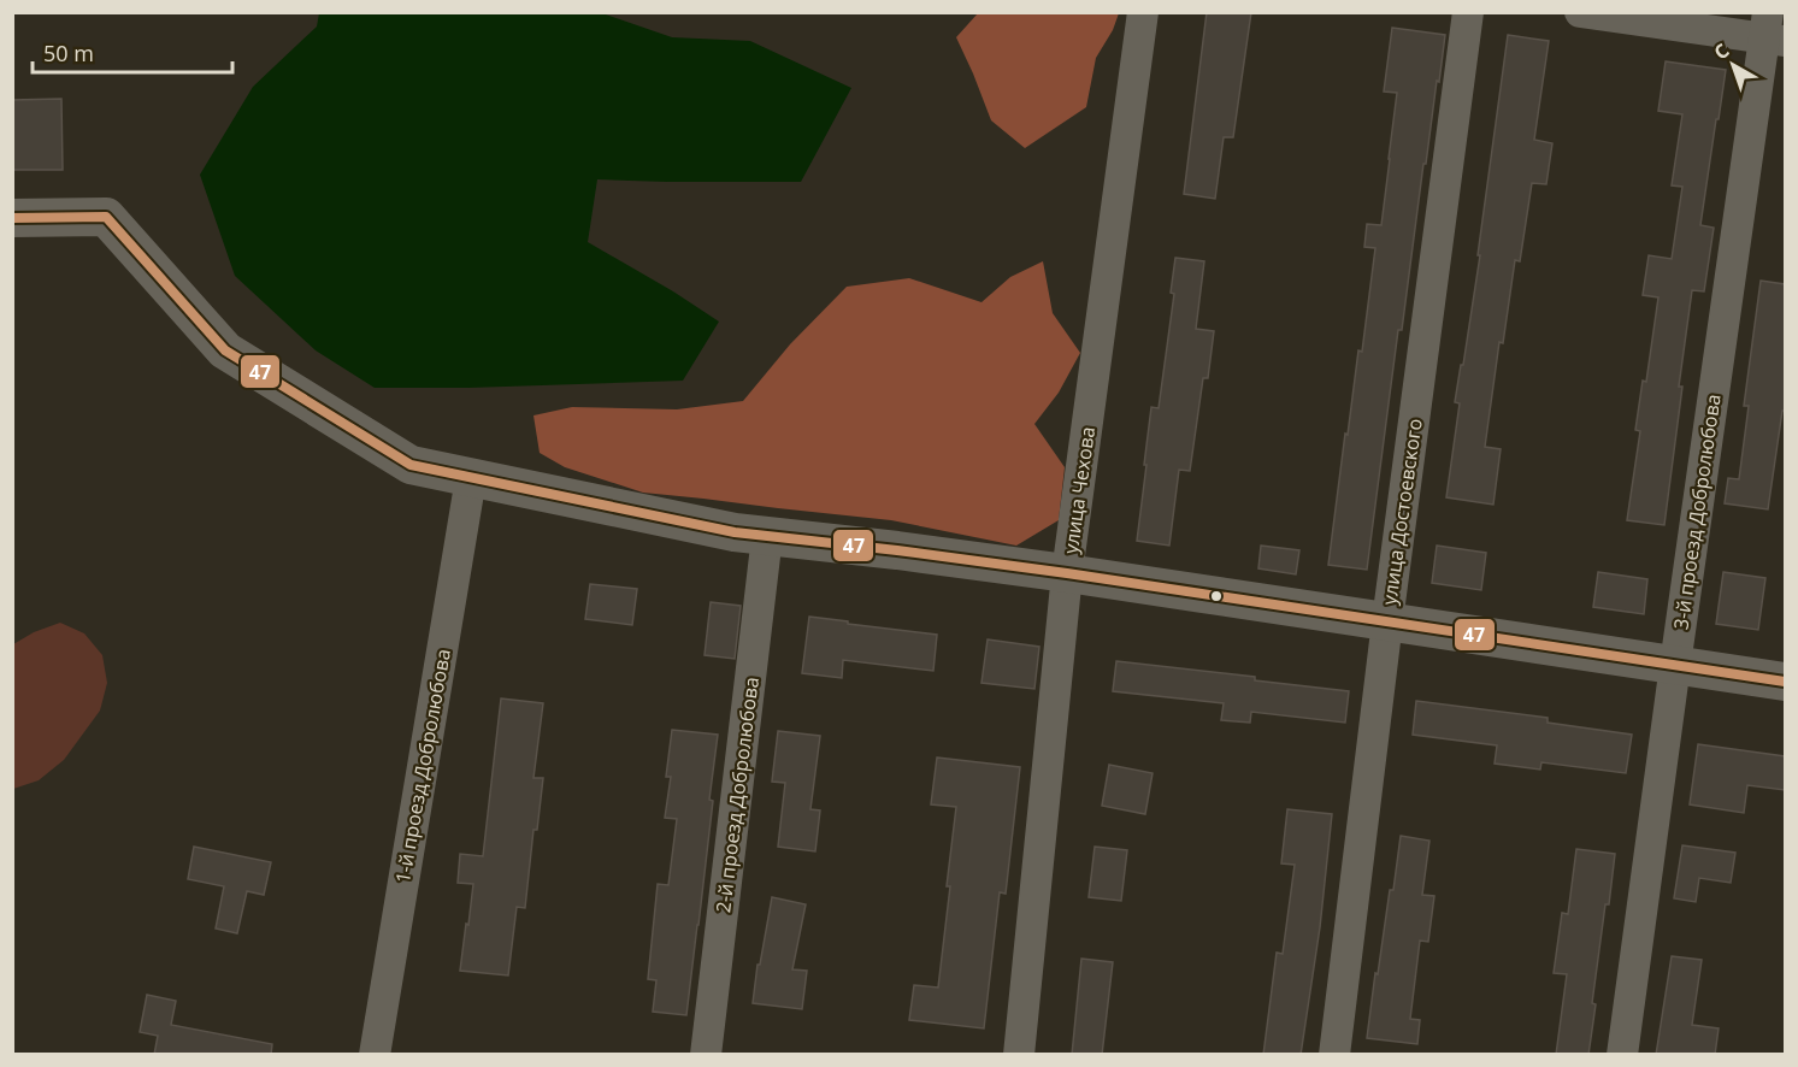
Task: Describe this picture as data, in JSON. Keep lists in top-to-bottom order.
{
  "streets": {
    "street": [
      "улица Чехова",
      "улица Достоевского",
      "3-й проезд Добролюбова",
      "1-й проезд Добролюбова",
      "2-й проезд Добролюбова"
    ]
  },
  "lines": ["transit line 47"],
  "scale_bar": "50 m",
  "north": "top left"
}
